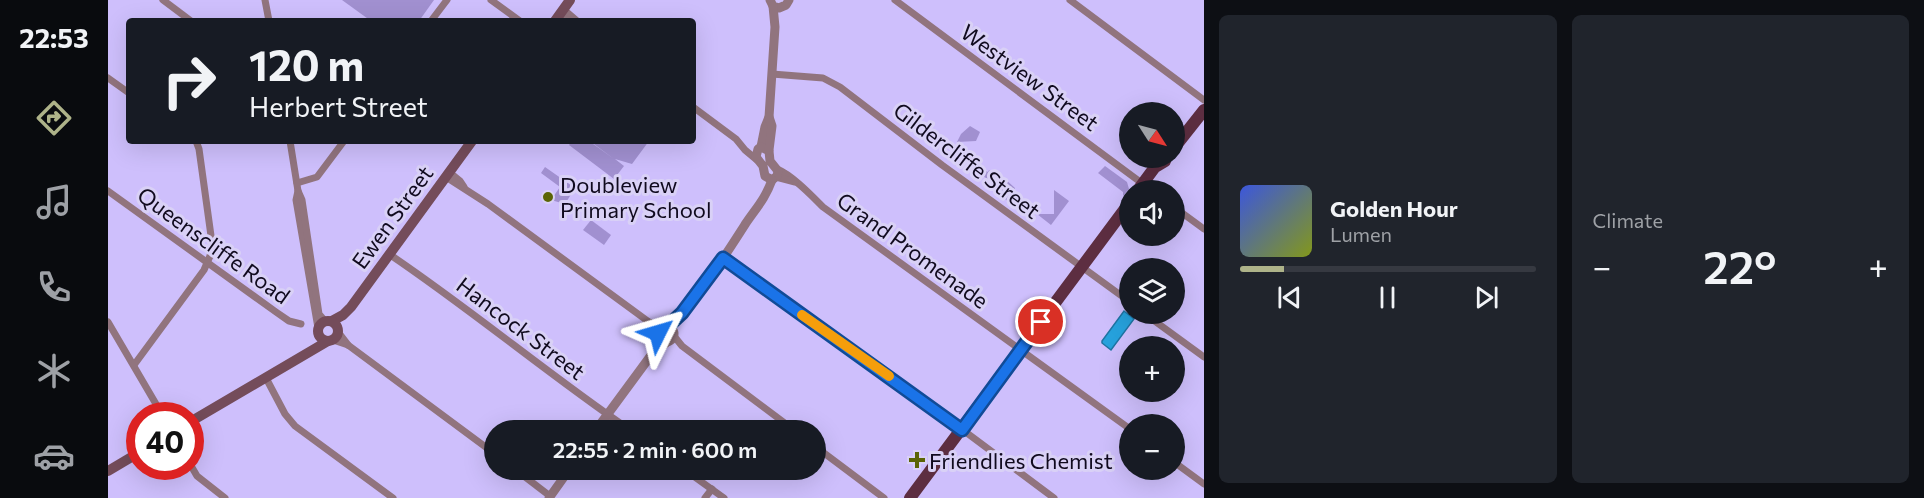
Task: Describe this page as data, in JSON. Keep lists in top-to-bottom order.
{
  "streets": {
    "main road": ["Ewen Street"],
    "street": [
      "Westview Street",
      "Gildercliffe Street",
      "Queenscliffe Road",
      "Grand Promenade",
      "Hancock Street"
    ]
  },
  "crossings": [
    ["Ewen Street", "Hancock Street"]
  ],
  "places": {
    "other": ["Doubleview Primary School"],
    "health": ["Friendlies Chemist"]
  },
  "north": "bottom right",
  "page": {
    "tabs": "22:53",
    "tile": "Climate",
    "turn": ["120 m", "Herbert Street"],
    "map_buttons": ["+", "−"],
    "song": ["Golden Hour", "Lumen"],
    "heat": ["−", "22°", "+"],
    "limit": "40",
    "trip": "22:55 · 2 min · 600 m"
  }
}
